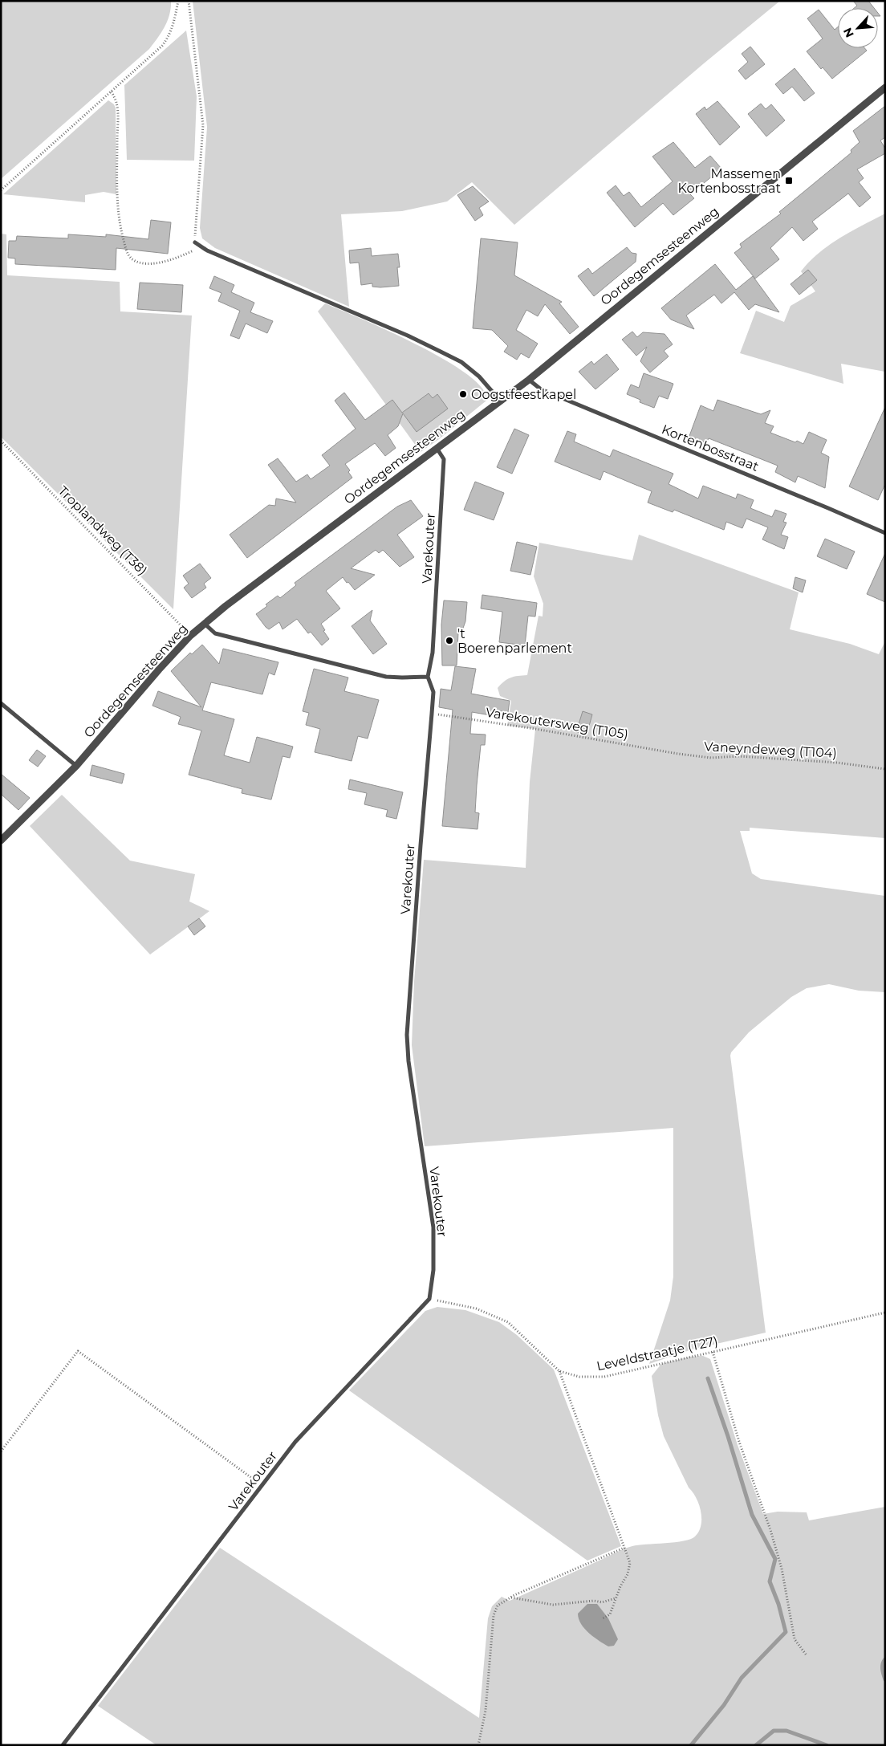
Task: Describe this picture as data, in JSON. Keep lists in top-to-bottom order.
{
  "streets": {
    "street": ["Oordegemsesteenweg", "Kortenbosstraat", "Varekouter"],
    "path": [
      "Troplandweg (T38)",
      "Varekoutersweg (T105)",
      "Vaneyndeweg (T104)",
      "Leveldstraatje (T27)"
    ]
  },
  "crossings": [
    ["Oordegemsesteenweg", "Kortenbosstraat"],
    ["Oordegemsesteenweg", "Troplandweg (T38)"],
    ["Oordegemsesteenweg", "Varekouter"],
    ["Varekouter", "Varekoutersweg (T105)"],
    ["Varekouter", "Leveldstraatje (T27)"],
    ["Varekoutersweg (T105)", "Vaneyndeweg (T104)"]
  ],
  "places": {
    "transit": ["Massemen Kortenbosstraat"],
    "other": ["Oogstfeestkapel", "'t Boerenparlement"]
  },
  "north": "bottom left"
}
